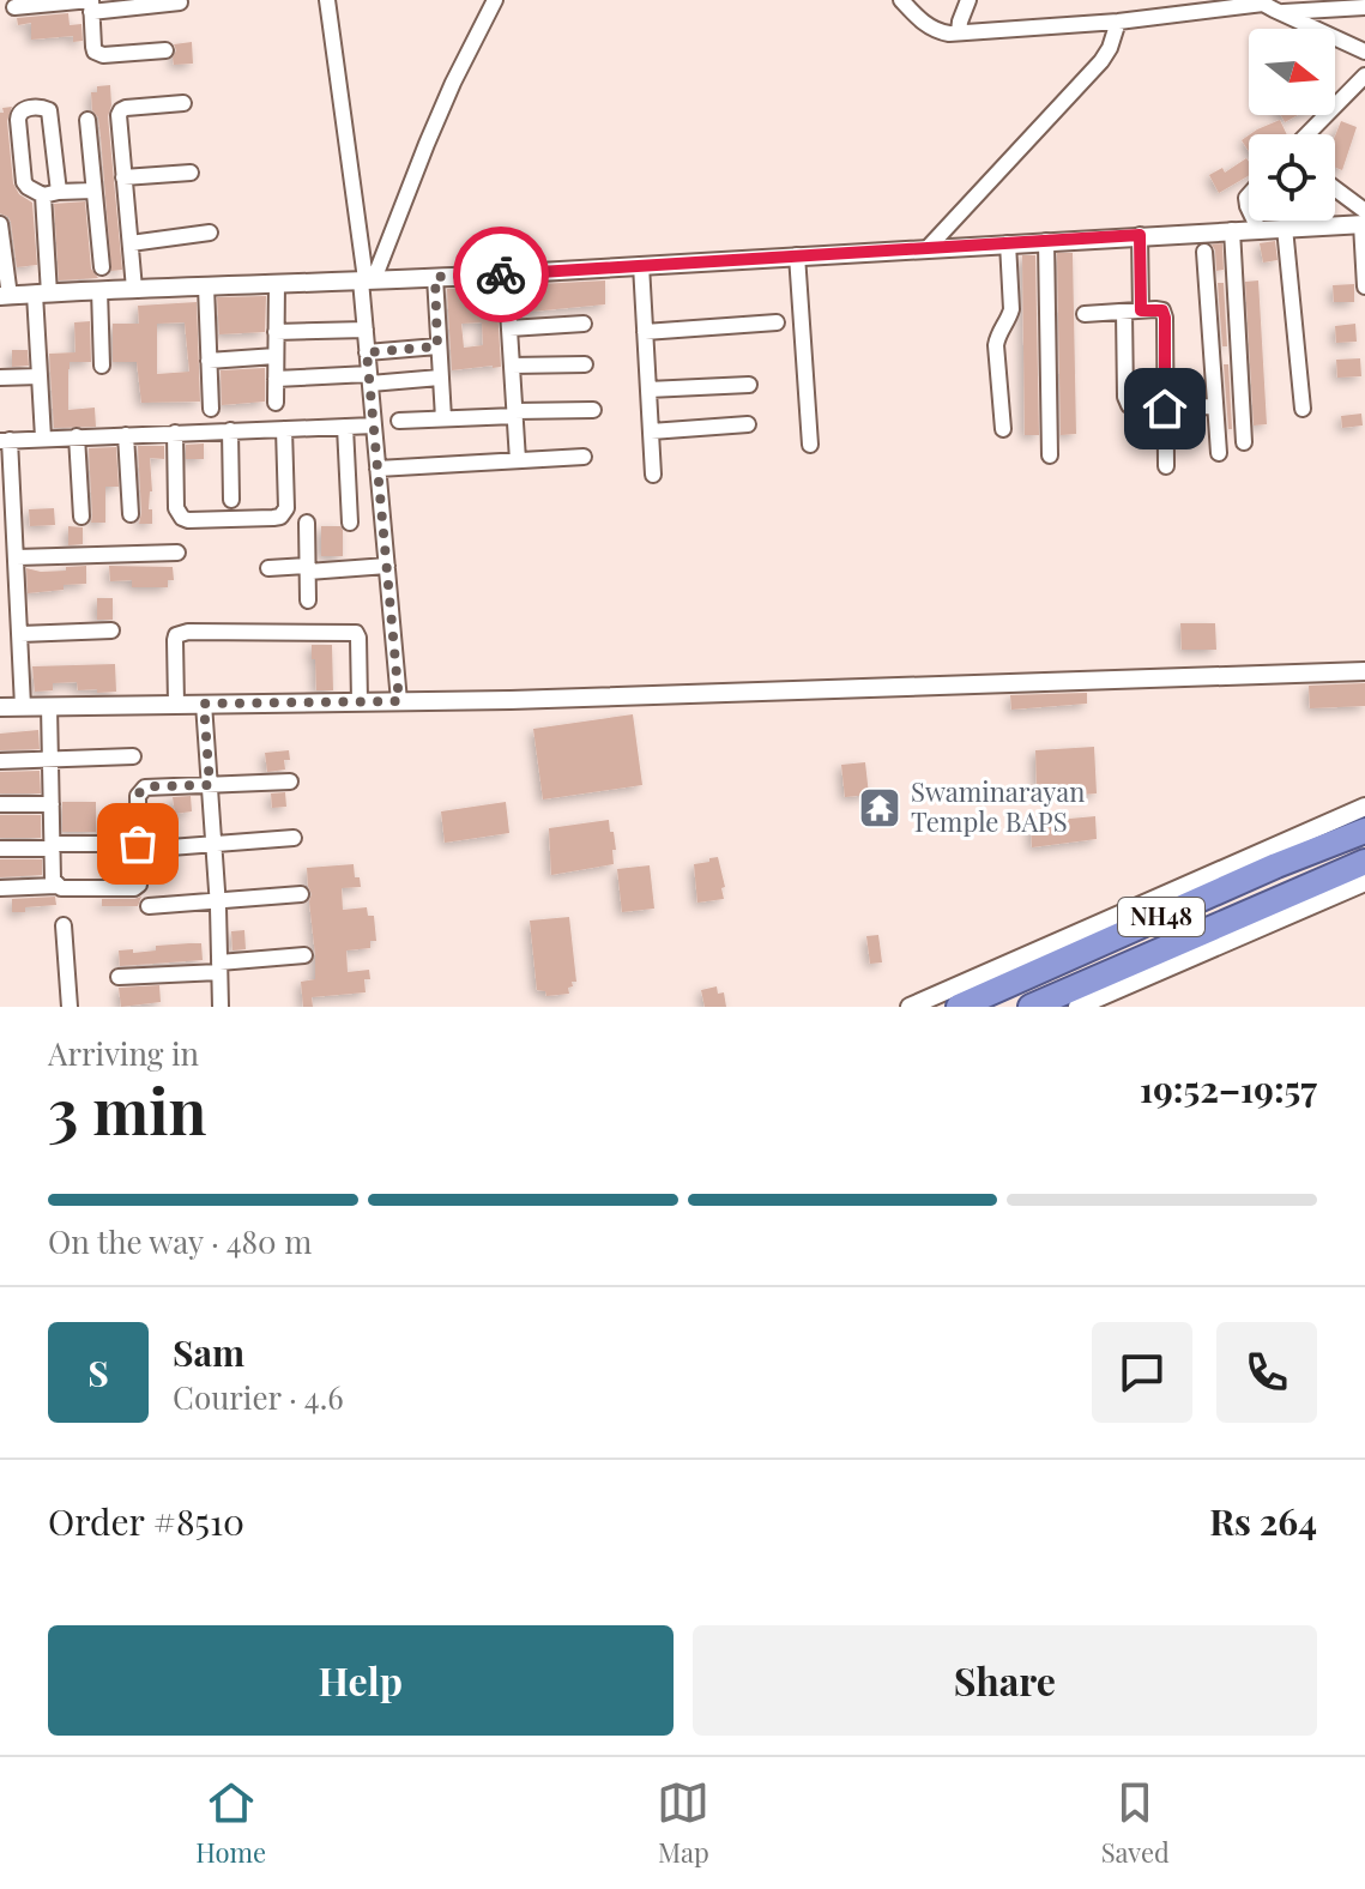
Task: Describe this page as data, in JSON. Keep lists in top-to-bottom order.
{
  "streets": {
    "highway": ["NH48"]
  },
  "places": {
    "temple": ["Swaminarayan Temple BAPS"]
  },
  "north": "right",
  "page": {
    "heading": ["3 min", "Arriving in", "19:52–19:57"],
    "panel": [
      "Sam",
      "Courier · 4.6",
      "Order #8510",
      "Rs 264"
    ],
    "bar": "On the way · 480 m",
    "round": "S",
    "buttons": ["Help", "Share"],
    "tabs": ["Home", "Map", "Saved"]
  }
}
